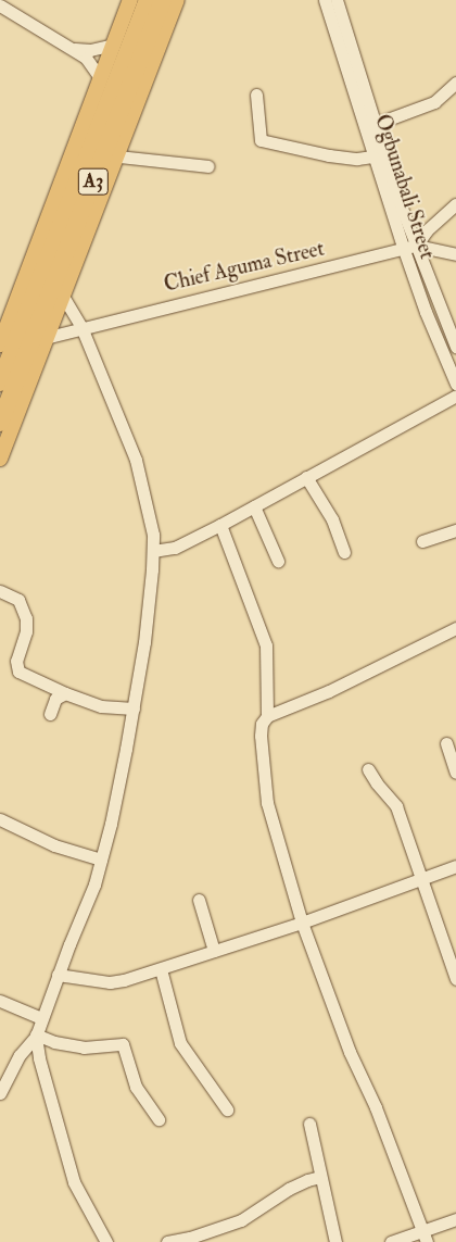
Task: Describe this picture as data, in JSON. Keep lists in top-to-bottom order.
{
  "streets": {
    "highway": ["A3"],
    "street": ["Ogbunabali Street", "Chief Aguma Street"]
  },
  "crossings": [
    ["Ogbunabali Street", "Chief Aguma Street"]
  ]
}
